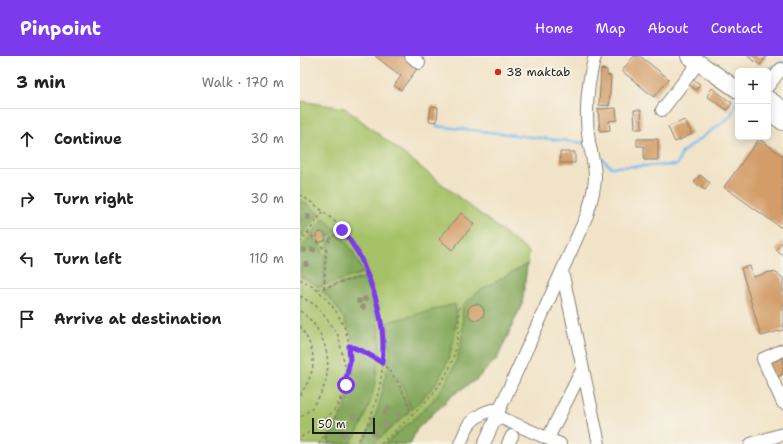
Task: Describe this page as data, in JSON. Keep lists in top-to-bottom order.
{
  "places": ["38 maktab"],
  "scale_bar": "50 m",
  "page": {
    "header": "Pinpoint",
    "nav": [
      "Home",
      "Map",
      "About",
      "Contact"
    ],
    "heading": ["3 min", "Walk · 170 m"],
    "map_buttons": ["+", "−"],
    "list": [
      ["Continue", "30 m"],
      ["Turn right", "30 m"],
      ["Turn left", "110 m"],
      "Arrive at destination"
    ],
    "scale": "50 m"
  }
}
